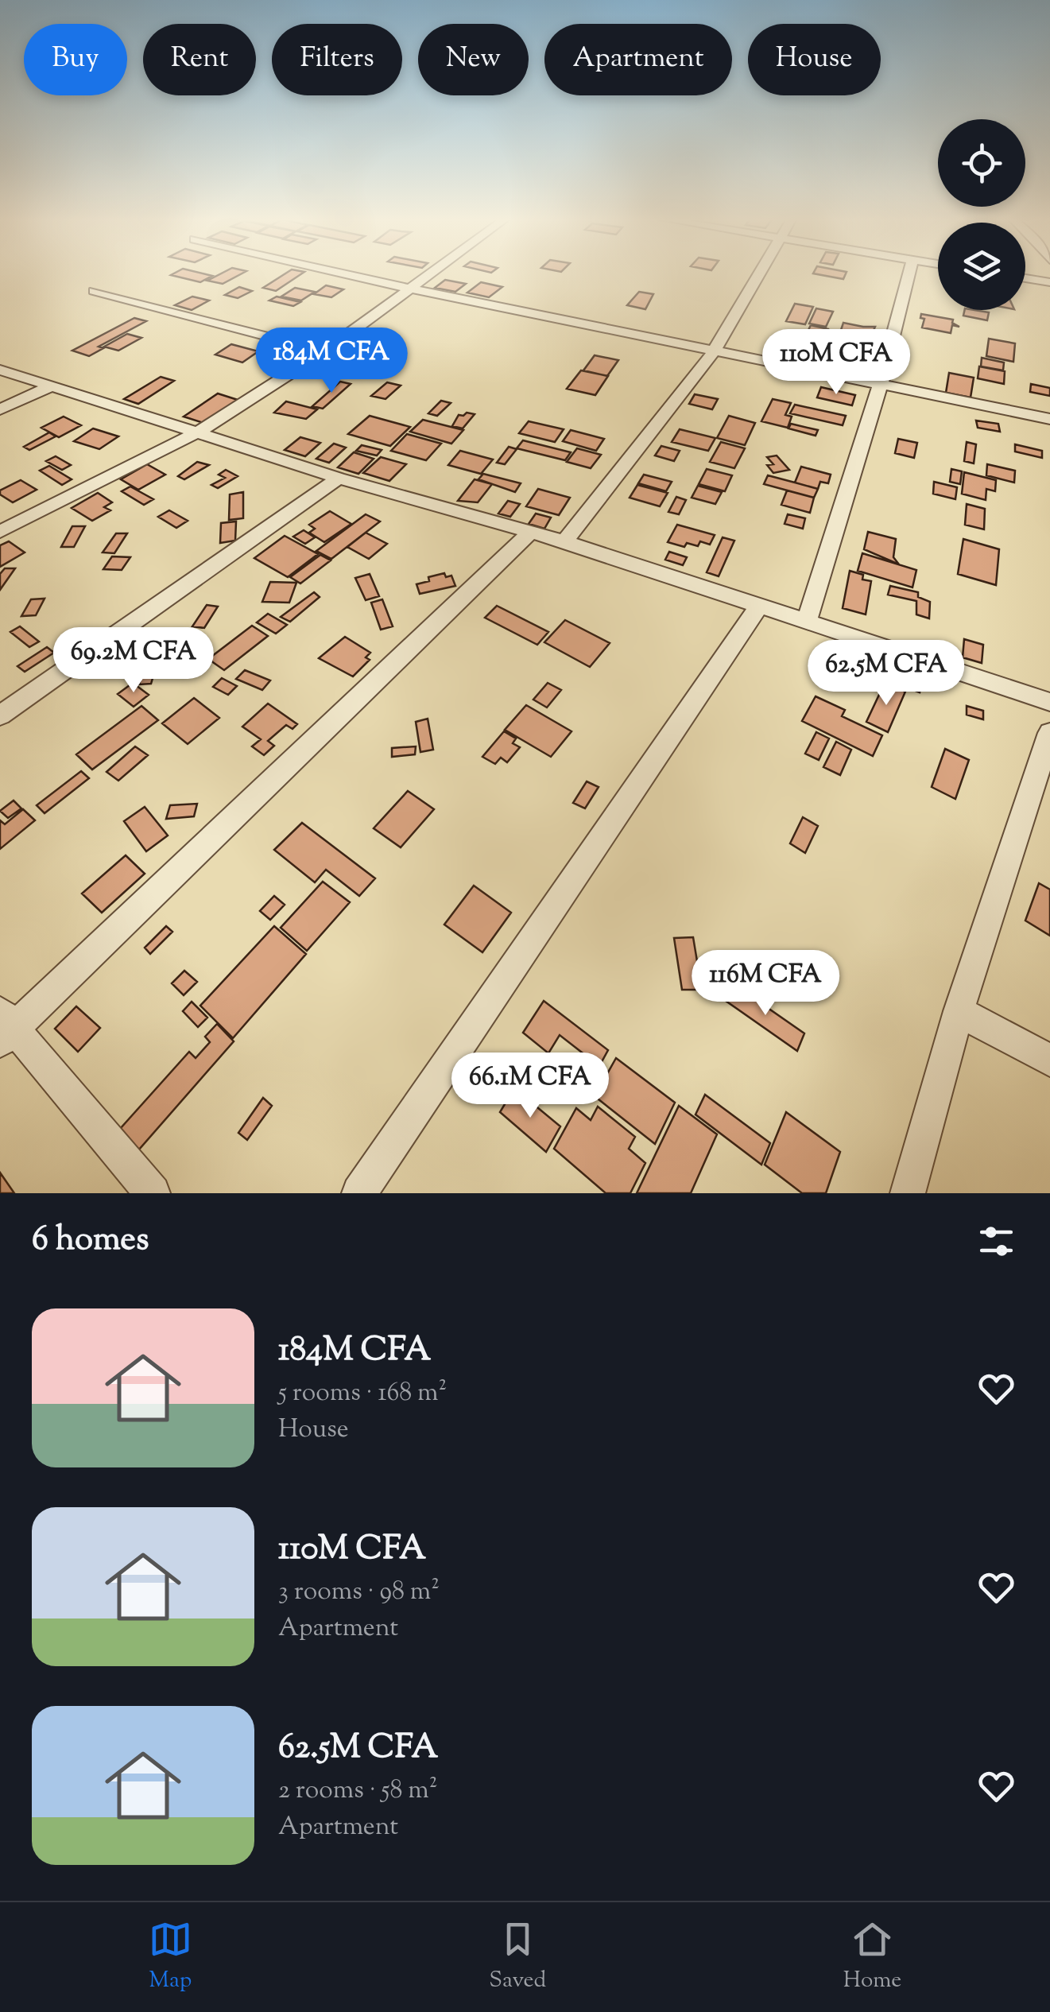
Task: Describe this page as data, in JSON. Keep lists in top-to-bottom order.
{
  "page": {
    "chip": [
      "Buy",
      "Rent",
      "Filters",
      "New",
      "Apartment",
      "House"
    ],
    "price": [
      "184M CFA",
      "110M CFA",
      "69.2M CFA",
      "62.5M CFA",
      "116M CFA",
      "66.1M CFA"
    ],
    "heading": "6 homes",
    "list": [
      {
        "name": "184M CFA",
        "note": "5 rooms · 168 m² · House"
      },
      {
        "name": "110M CFA",
        "note": "3 rooms · 98 m² · Apartment"
      },
      {
        "name": "62.5M CFA",
        "note": "2 rooms · 58 m² · Apartment"
      }
    ],
    "tabs": ["Map", "Saved", "Home"]
  }
}
